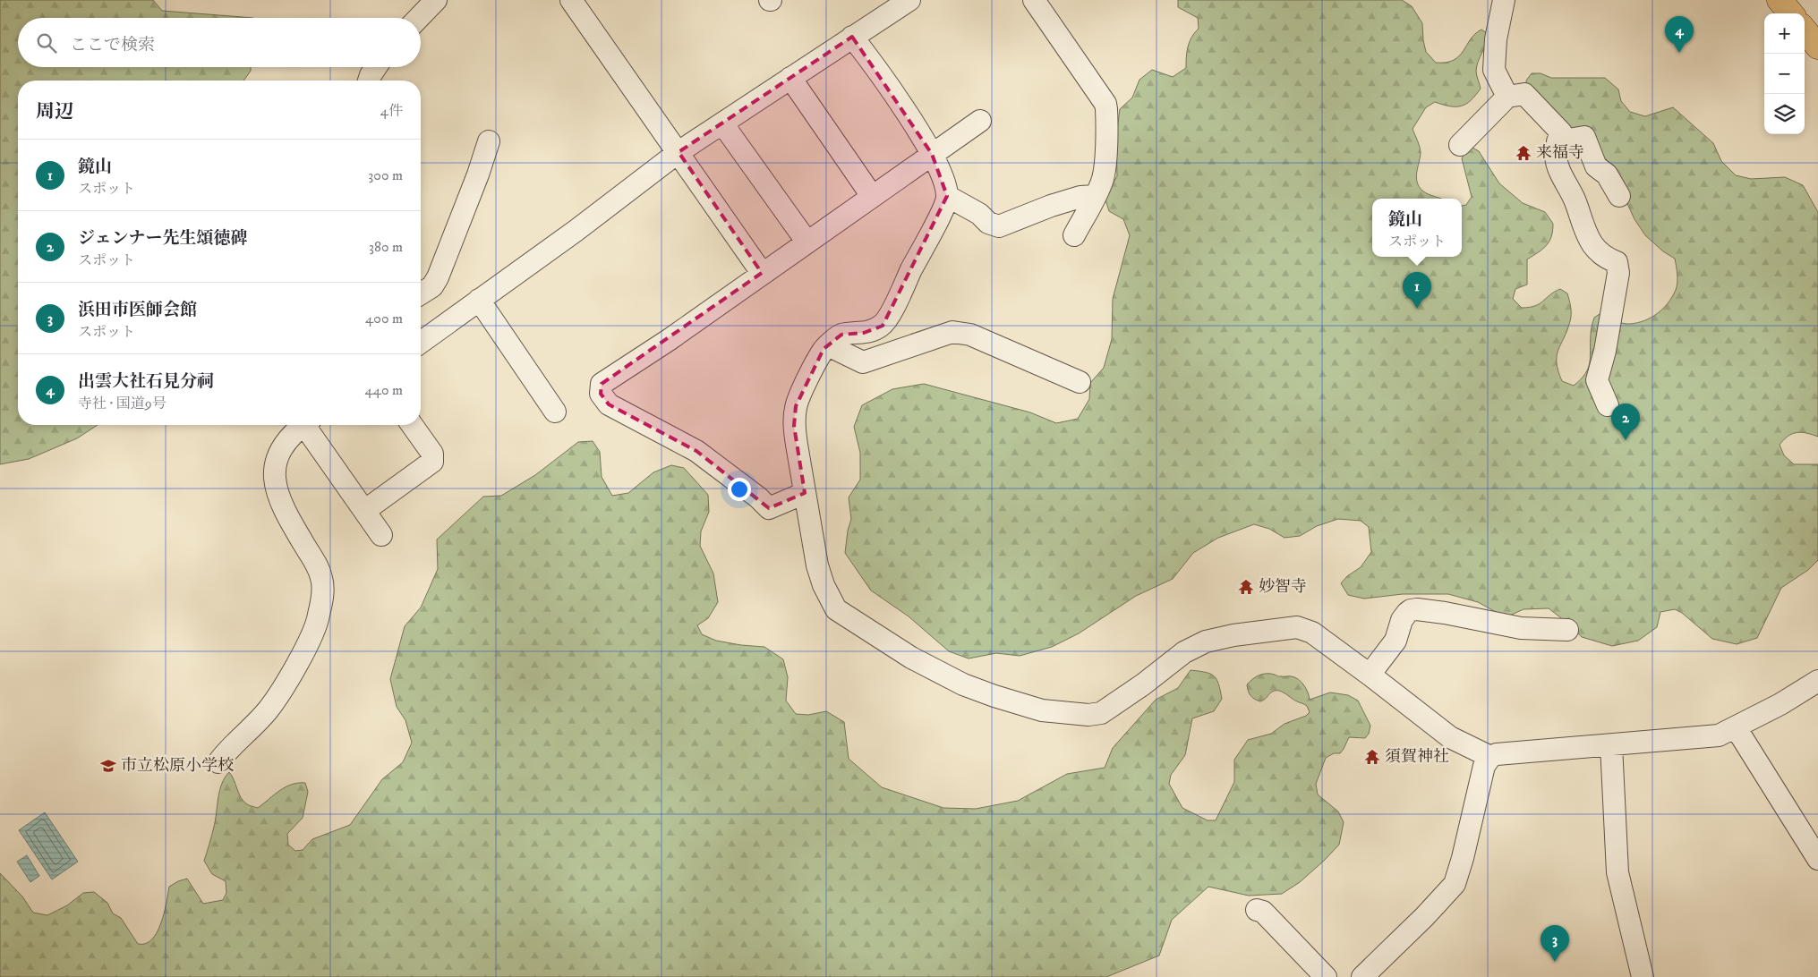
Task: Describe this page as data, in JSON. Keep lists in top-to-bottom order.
{
  "places": {
    "temple": ["来福寺", "妙智寺", "須賀神社"],
    "school or university": ["市立松原小学校"]
  },
  "page": {
    "map_buttons": ["+", "−"],
    "pins": [
      "4",
      "1",
      "2",
      "3"
    ],
    "search": "ここで検索",
    "heading": ["周辺", "4件"],
    "list": [
      {
        "mark": "1",
        "name": "鏡山",
        "note": "スポット",
        "value": "300 m"
      },
      {
        "mark": "2",
        "name": "ジェンナー先生頌徳碑",
        "note": "スポット",
        "value": "380 m"
      },
      {
        "mark": "3",
        "name": "浜田市医師会館",
        "note": "スポット",
        "value": "400 m"
      },
      {
        "mark": "4",
        "name": "出雲大社石見分祠",
        "note": "寺社 · 国道9号",
        "value": "440 m"
      }
    ],
    "popup": ["鏡山", "スポット"]
  }
}
